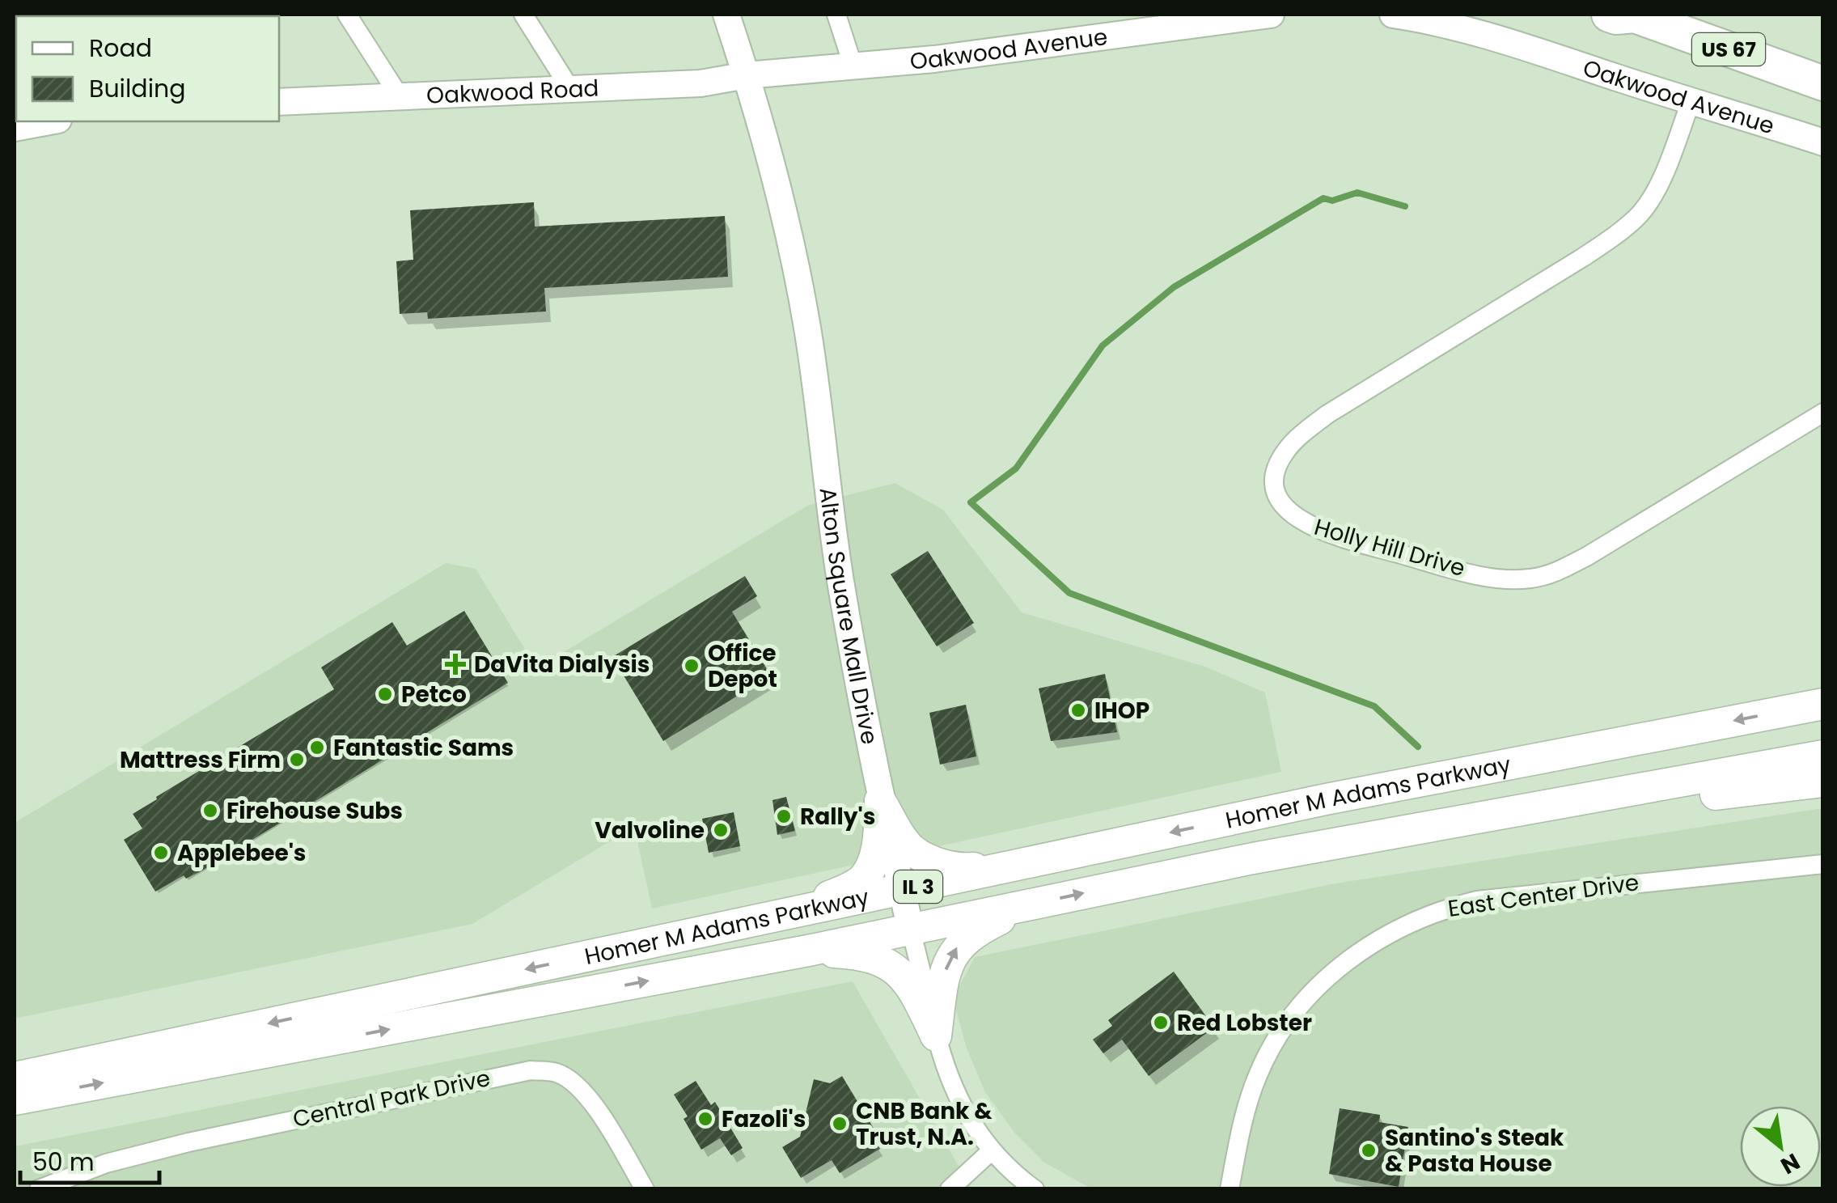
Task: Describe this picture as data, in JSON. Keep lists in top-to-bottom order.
{
  "streets": {
    "highway": ["US 67"],
    "main road": ["Homer M Adams Parkway", "IL 3"],
    "street": [
      "Oakwood Avenue",
      "Oakwood Road",
      "Holly Hill Drive",
      "Alton Square Mall Drive",
      "East Center Drive",
      "Central Park Drive"
    ]
  },
  "crossings": [
    ["Oakwood Avenue", "Oakwood Road"],
    ["Oakwood Avenue", "Holly Hill Drive"],
    ["Oakwood Avenue", "Alton Square Mall Drive"],
    ["Oakwood Road", "Alton Square Mall Drive"],
    ["Alton Square Mall Drive", "Homer M Adams Parkway"]
  ],
  "places": {
    "health": ["DaVita Dialysis"],
    "other": [
      "Office Depot",
      "Petco",
      "IHOP",
      "Fantastic Sams",
      "Mattress Firm",
      "Firehouse Subs",
      "Rally's",
      "Valvoline",
      "Applebee's",
      "Red Lobster",
      "Fazoli's",
      "CNB Bank & Trust, N.A.",
      "Santino's Steak & Pasta House"
    ]
  },
  "legend": ["Road", "Building"],
  "scale_bar": "50 m",
  "north": "bottom right"
}
